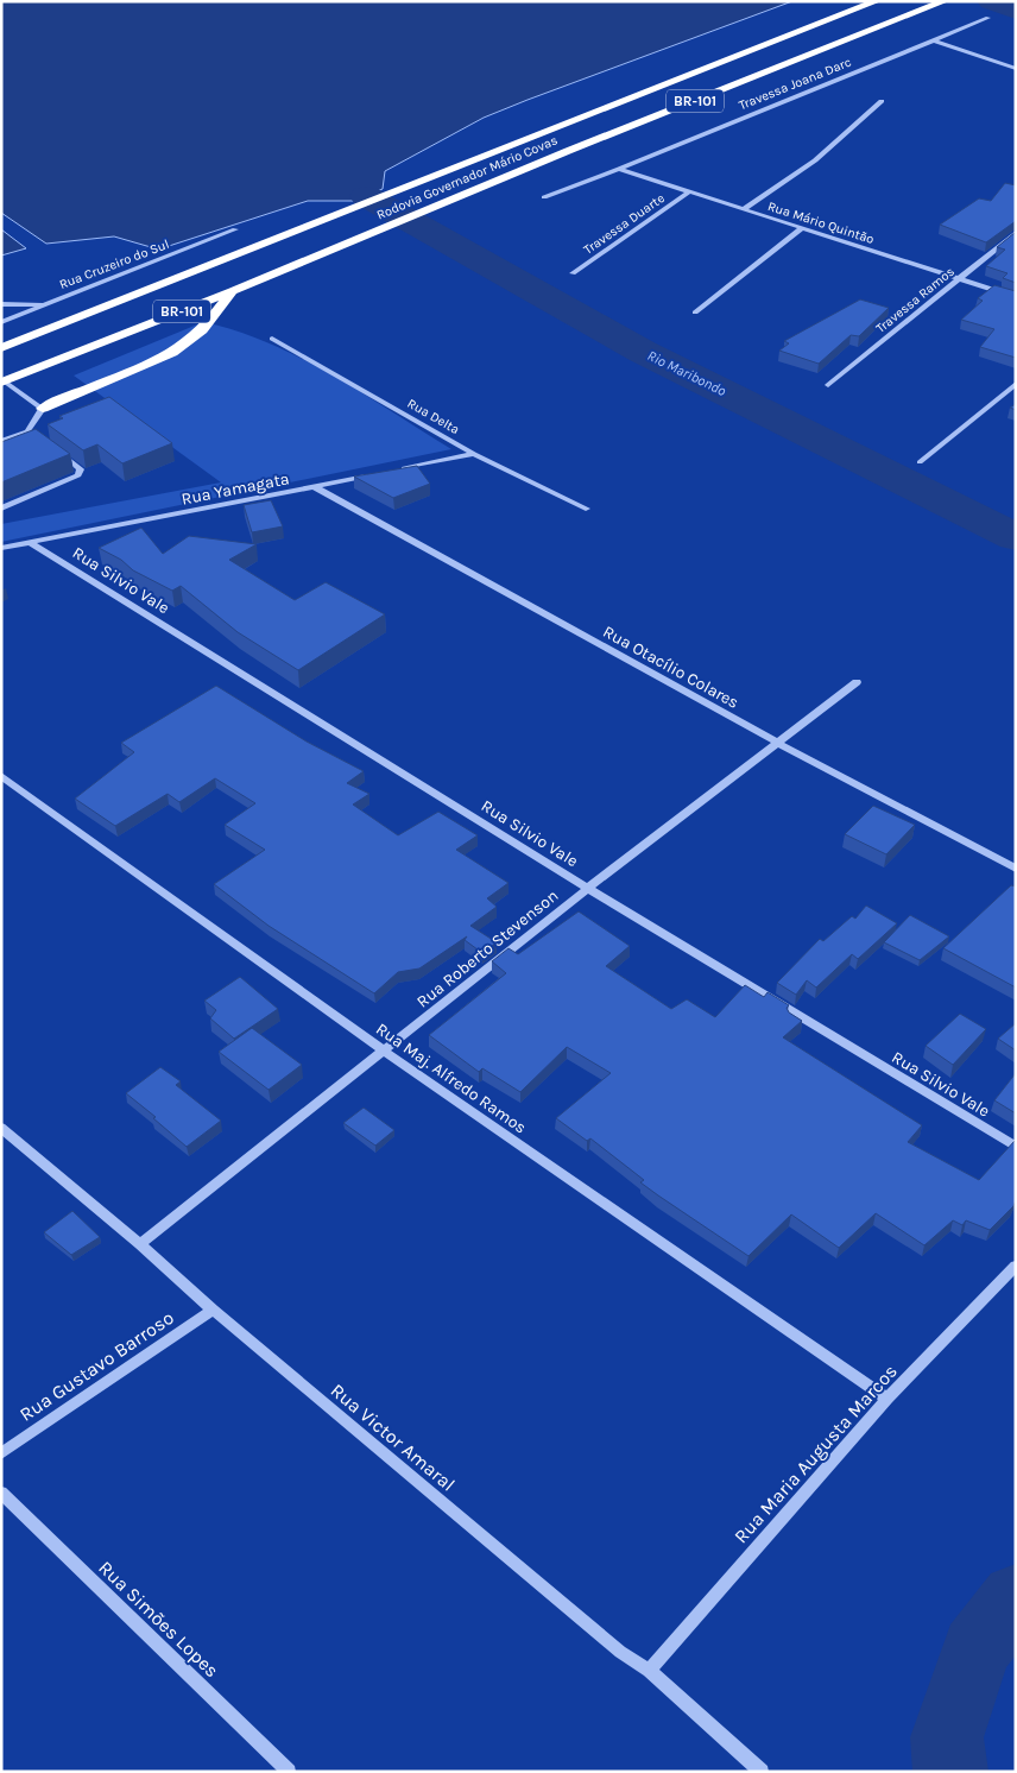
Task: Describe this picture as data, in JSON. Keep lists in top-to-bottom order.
{
  "streets": {
    "highway": ["BR-101", "Rodovia Governador Mário Covas"],
    "street": [
      "Travessa Joana Darc",
      "Rua Mário Quintão",
      "Travessa Duarte",
      "Rua Cruzeiro do Sul",
      "Travessa Ramos",
      "Rua Delta",
      "Rua Yamagata",
      "Rua Silvio Vale",
      "Rua Otacílio Colares",
      "Rua Roberto Stevenson",
      "Rua Maj. Alfredo Ramos",
      "Rua Gustavo Barroso",
      "Rua Victor Amaral",
      "Rua Maria Augusta Marcos",
      "Rua Simões Lopes"
    ]
  },
  "crossings": [
    ["Travessa Joana Darc", "Rua Mário Quintão"],
    ["Rua Mário Quintão", "Travessa Duarte"],
    ["Rua Mário Quintão", "Travessa Ramos"],
    ["Rua Yamagata", "Rua Silvio Vale"],
    ["Rua Yamagata", "Rua Otacílio Colares"],
    ["Rua Silvio Vale", "Rua Roberto Stevenson"],
    ["Rua Otacílio Colares", "Rua Roberto Stevenson"],
    ["Rua Roberto Stevenson", "Rua Maj. Alfredo Ramos"],
    ["Rua Roberto Stevenson", "Rua Victor Amaral"],
    ["Rua Maj. Alfredo Ramos", "Rua Maria Augusta Marcos"],
    ["Rua Gustavo Barroso", "Rua Victor Amaral"],
    ["Rua Victor Amaral", "Rua Maria Augusta Marcos"]
  ],
  "water": ["Rio Maribondo"]
}
